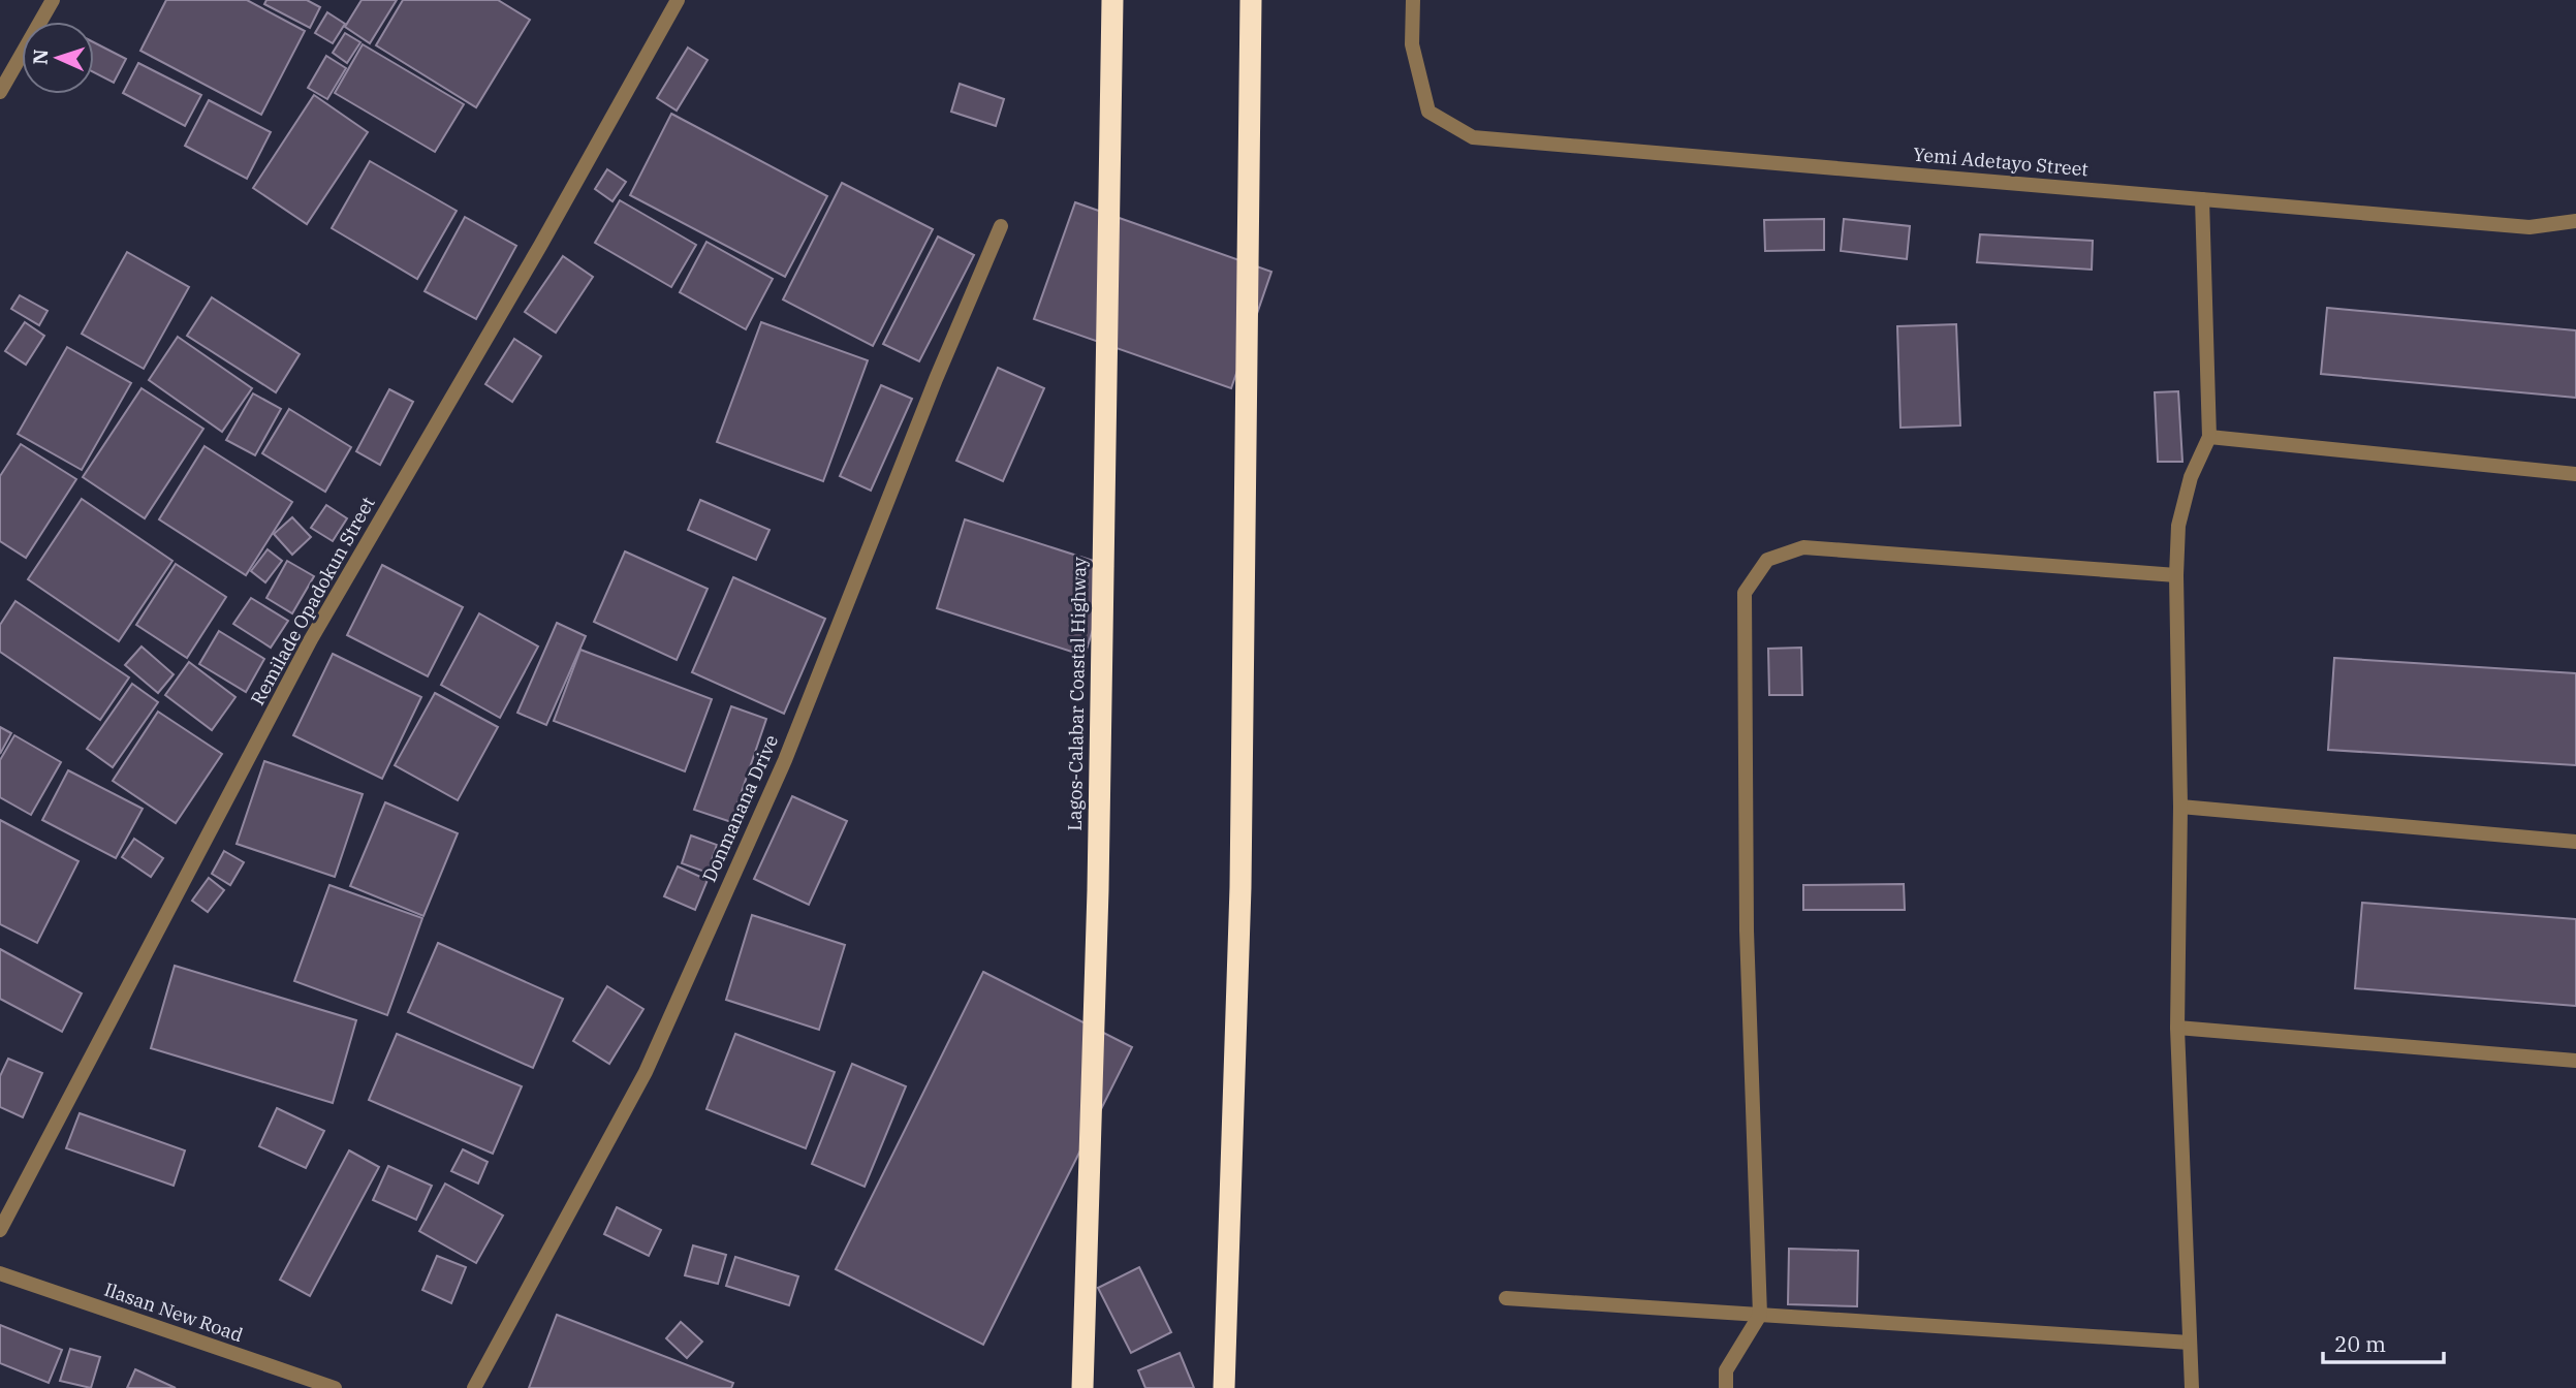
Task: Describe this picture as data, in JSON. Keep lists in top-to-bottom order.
{
  "streets": {
    "highway": ["Lagos-Calabar Coastal Highway"],
    "street": [
      "Yemi Adetayo Street",
      "Remilade Opadokun Street",
      "Donmanana Drive",
      "Ilasan New Road"
    ]
  },
  "scale_bar": "20 m",
  "north": "left"
}
